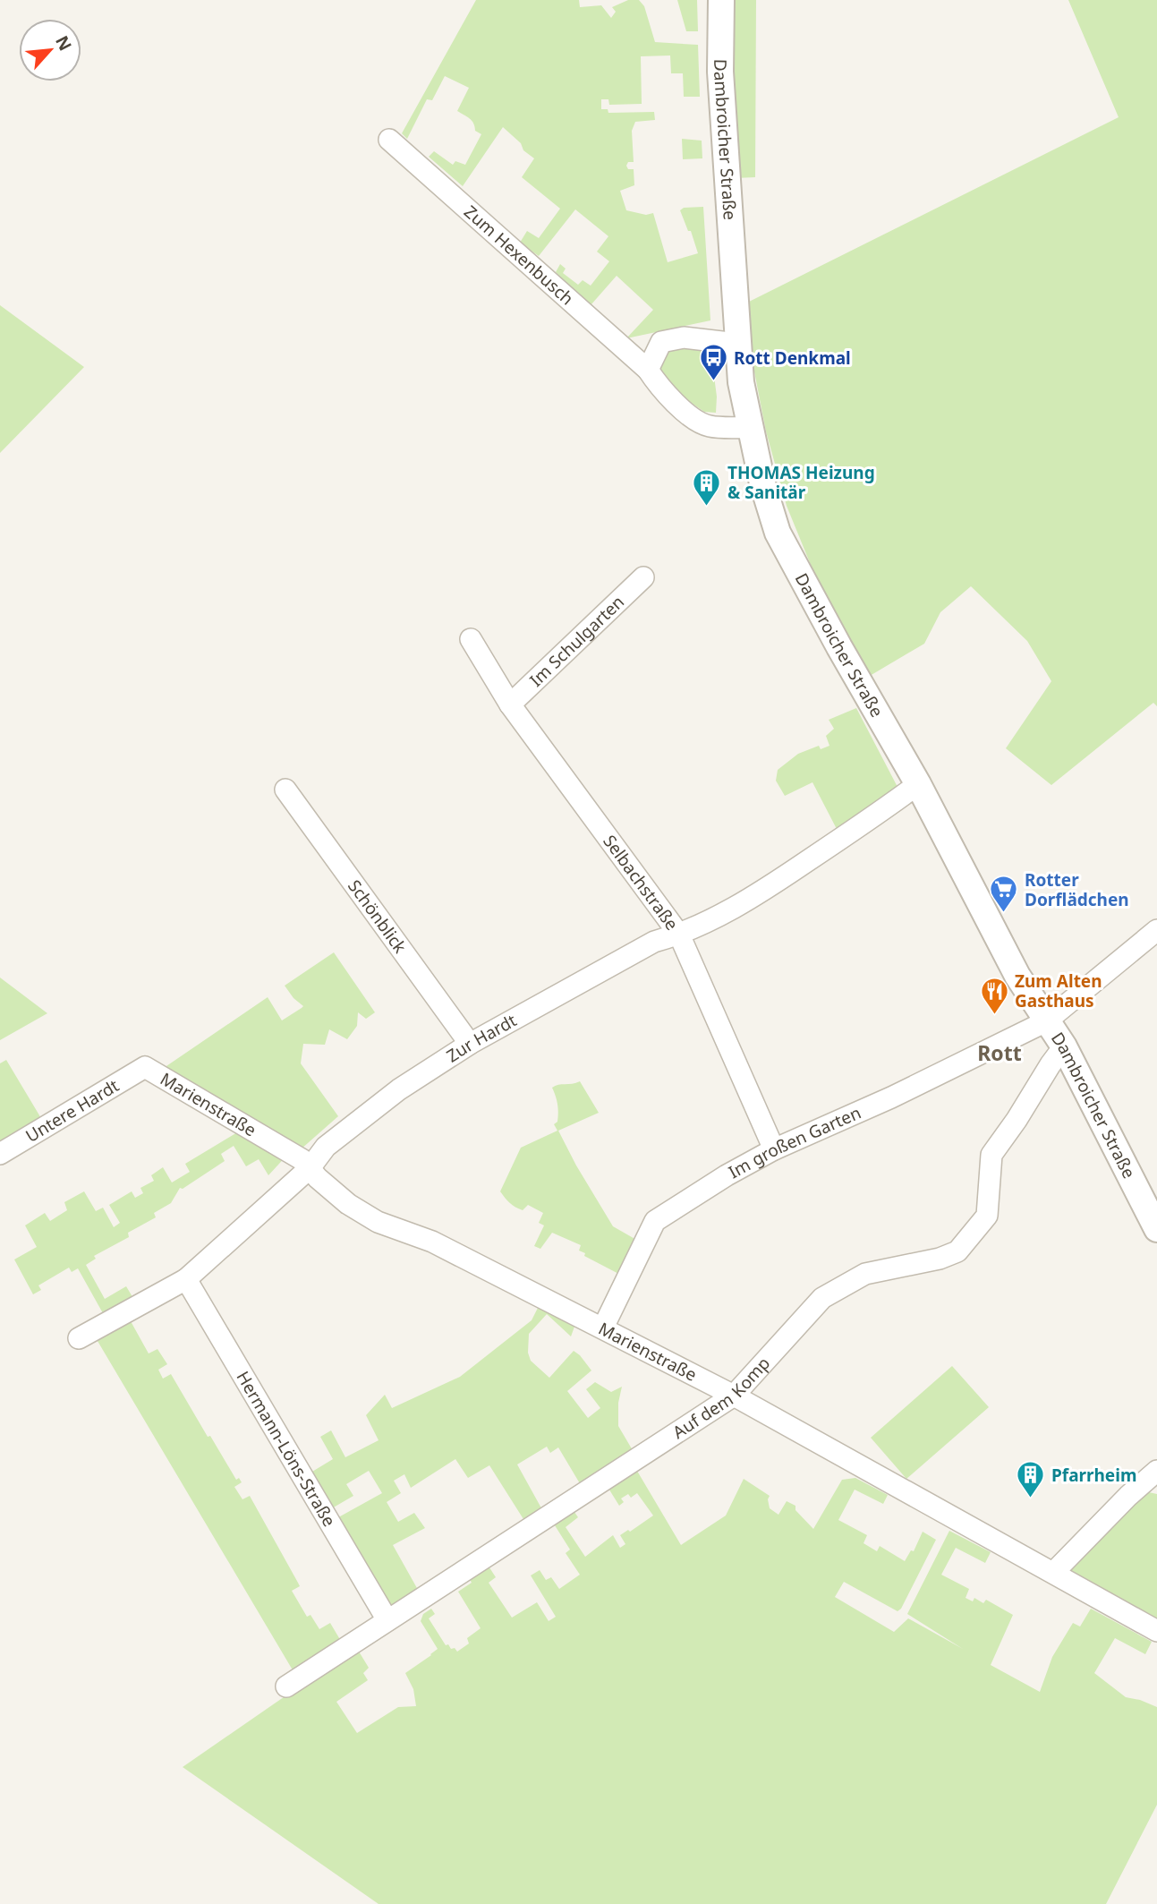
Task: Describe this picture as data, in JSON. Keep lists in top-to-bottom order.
{
  "streets": {
    "street": [
      "Dambroicher Straße",
      "Zum Hexenbusch",
      "Im Schulgarten",
      "Selbachstraße",
      "Schönblick",
      "Zur Hardt",
      "Marienstraße",
      "Untere Hardt",
      "Im großen Garten",
      "Auf dem Komp",
      "Hermann-Löns-Straße"
    ]
  },
  "crossings": [
    ["Dambroicher Straße", "Zum Hexenbusch"],
    ["Dambroicher Straße", "Zur Hardt"],
    ["Dambroicher Straße", "Im großen Garten"],
    ["Dambroicher Straße", "Auf dem Komp"],
    ["Im Schulgarten", "Selbachstraße"],
    ["Selbachstraße", "Zur Hardt"],
    ["Selbachstraße", "Im großen Garten"],
    ["Schönblick", "Zur Hardt"],
    ["Zur Hardt", "Marienstraße"],
    ["Zur Hardt", "Hermann-Löns-Straße"],
    ["Marienstraße", "Untere Hardt"],
    ["Marienstraße", "Im großen Garten"],
    ["Marienstraße", "Auf dem Komp"],
    ["Auf dem Komp", "Hermann-Löns-Straße"]
  ],
  "districts": ["Rott"],
  "places": {
    "bus stop": ["Rott Denkmal"],
    "building": ["THOMAS Heizung & Sanitär", "Pfarrheim"],
    "supermarket": ["Rotter Dorflädchen"],
    "restaurant": ["Zum Alten Gasthaus"]
  },
  "north": "top right"
}
